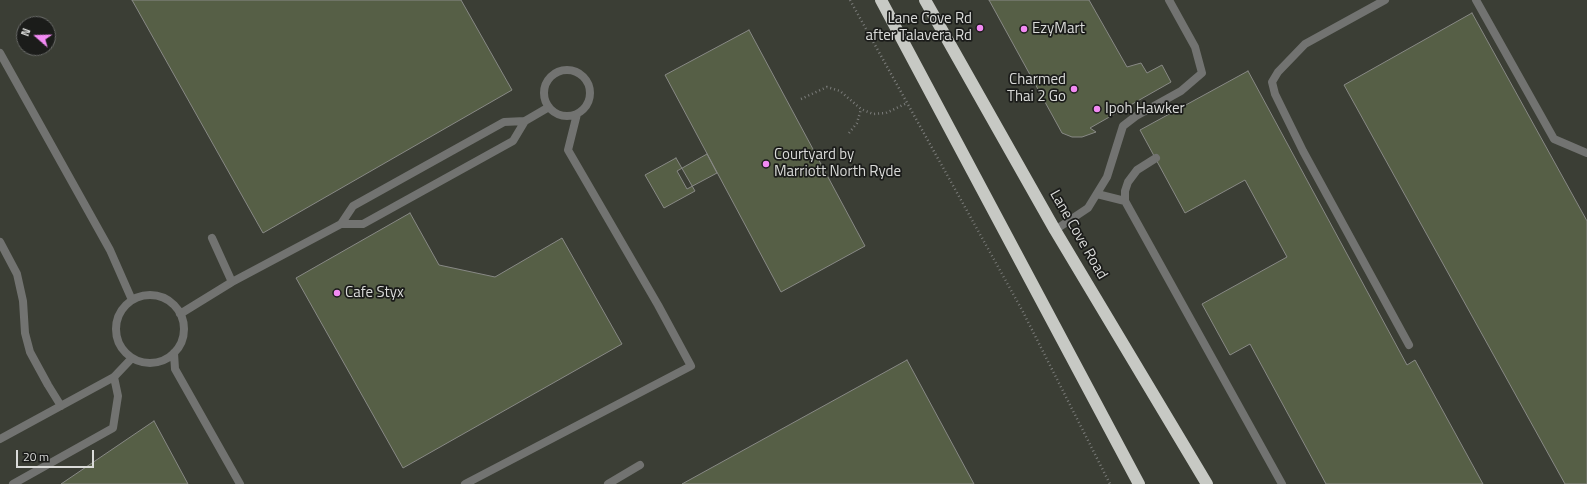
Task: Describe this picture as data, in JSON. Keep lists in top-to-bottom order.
{
  "streets": {
    "highway": ["Lane Cove Road"]
  },
  "places": [
    "Lane Cove Rd after Talavera Rd",
    "EzyMart",
    "Charmed Thai 2 Go",
    "Ipoh Hawker",
    "Courtyard by Marriott North Ryde",
    "Cafe Styx"
  ],
  "scale_bar": "20 m",
  "north": "left"
}
